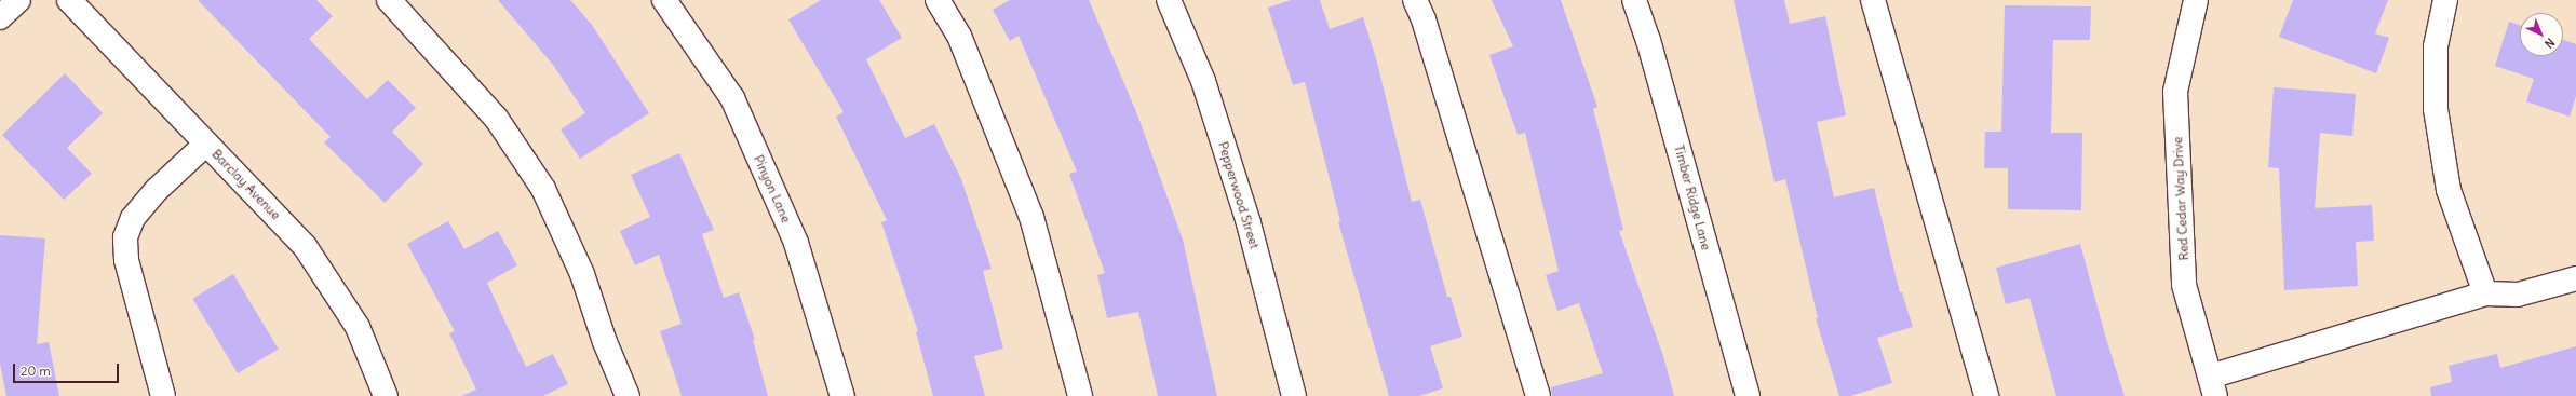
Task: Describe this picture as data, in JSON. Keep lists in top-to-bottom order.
{
  "streets": {
    "street": [
      "Barclay Avenue",
      "Pinyon Lane",
      "Pepperwood Street",
      "Timber Ridge Lane",
      "Red Cedar Way Drive"
    ]
  },
  "scale_bar": "20 m",
  "north": "bottom right"
}
